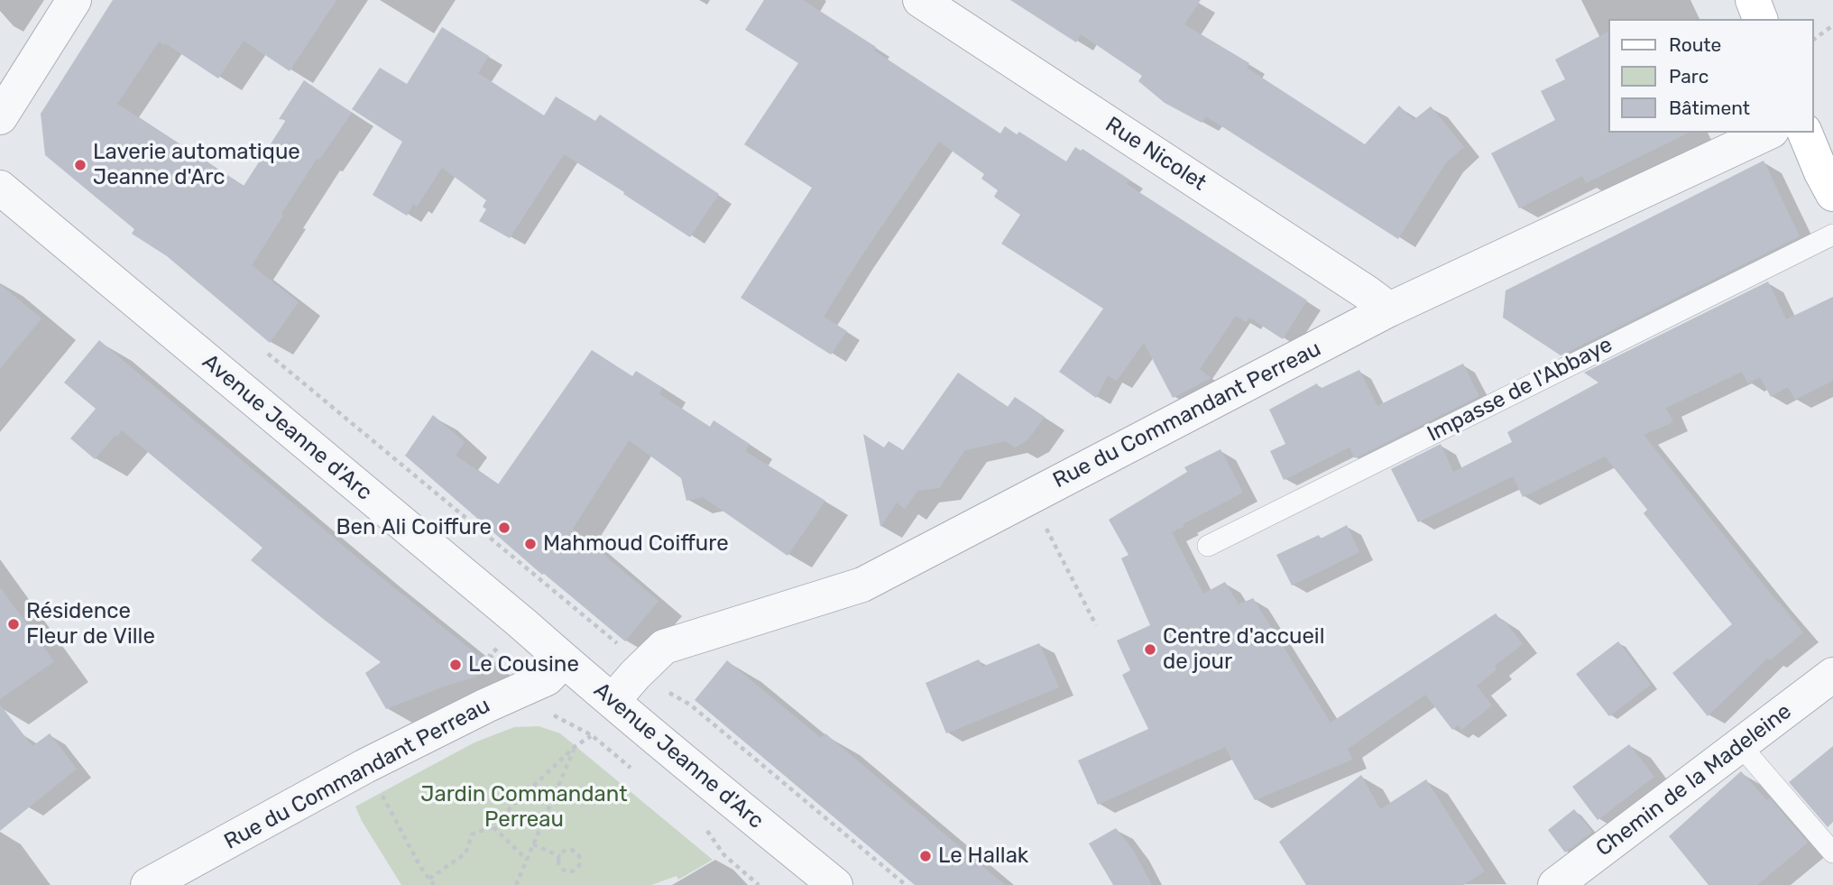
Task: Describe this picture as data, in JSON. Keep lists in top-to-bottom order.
{
  "streets": {
    "street": [
      "Rue Nicolet",
      "Rue du Commandant Perreau",
      "Avenue Jeanne d'Arc",
      "Chemin de la Madeleine"
    ],
    "lane": ["Impasse de l'Abbaye"]
  },
  "crossings": [
    ["Rue Nicolet", "Rue du Commandant Perreau"],
    ["Rue du Commandant Perreau", "Avenue Jeanne d'Arc"]
  ],
  "parks": ["Jardin Commandant Perreau"],
  "places": [
    "Laverie automatique Jeanne d'Arc",
    "Ben Ali Coiffure",
    "Mahmoud Coiffure",
    "Résidence Fleur de Ville",
    "Centre d'accueil de jour",
    "Le Cousine",
    "Le Hallak"
  ],
  "legend": ["Route", "Parc", "Bâtiment"]
}
